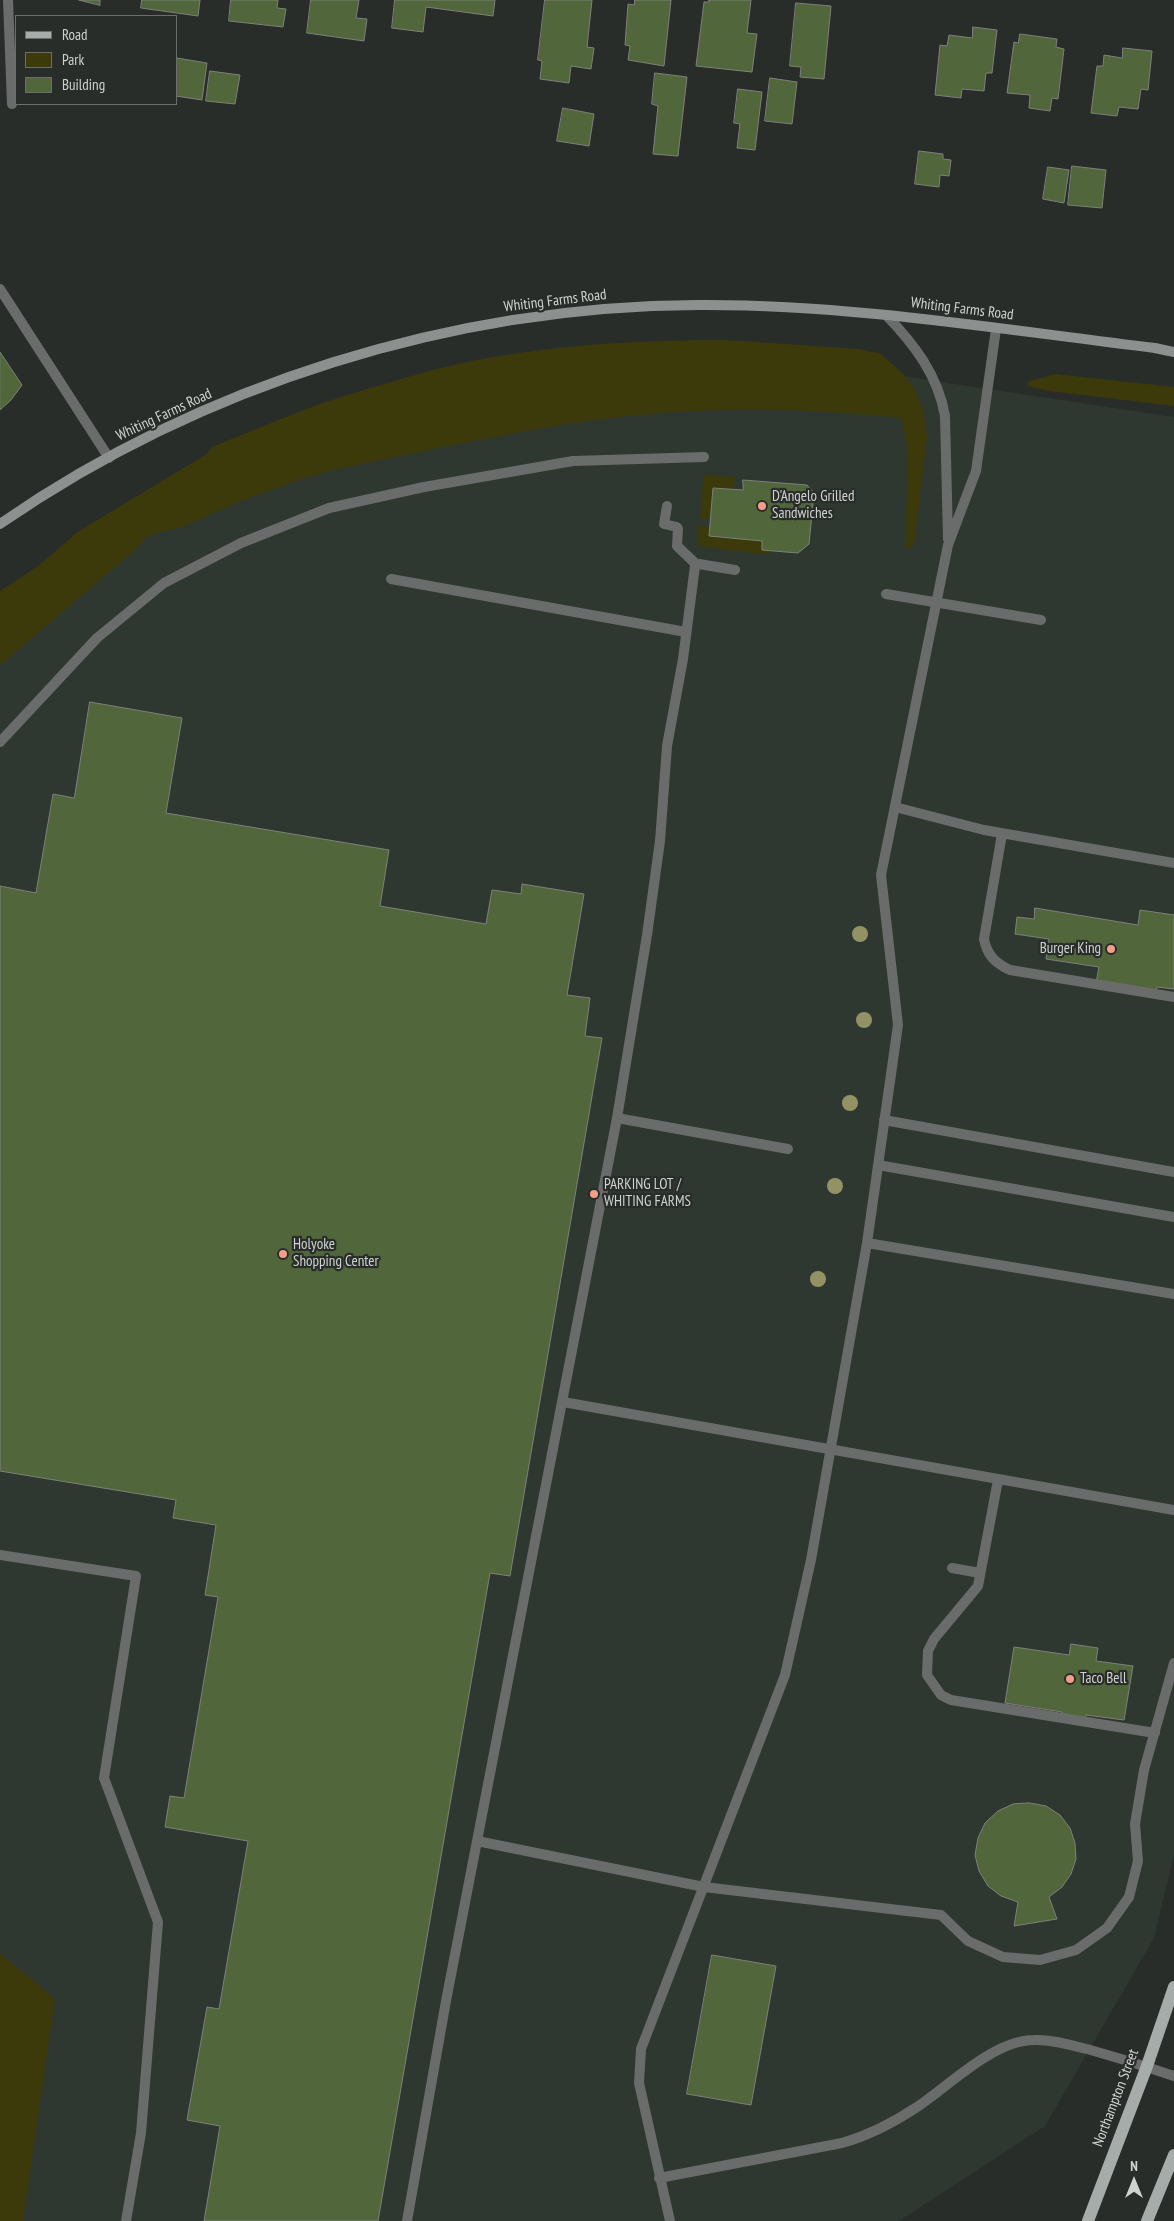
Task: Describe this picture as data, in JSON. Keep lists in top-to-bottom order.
{
  "streets": {
    "main road": ["Whiting Farms Road", "Northampton Street"]
  },
  "places": [
    "D'Angelo Grilled Sandwiches",
    "Burger King",
    "PARKING LOT / WHITING FARMS",
    "Holyoke Shopping Center",
    "Taco Bell"
  ],
  "legend": ["Road", "Park", "Building"],
  "north": "top"
}
